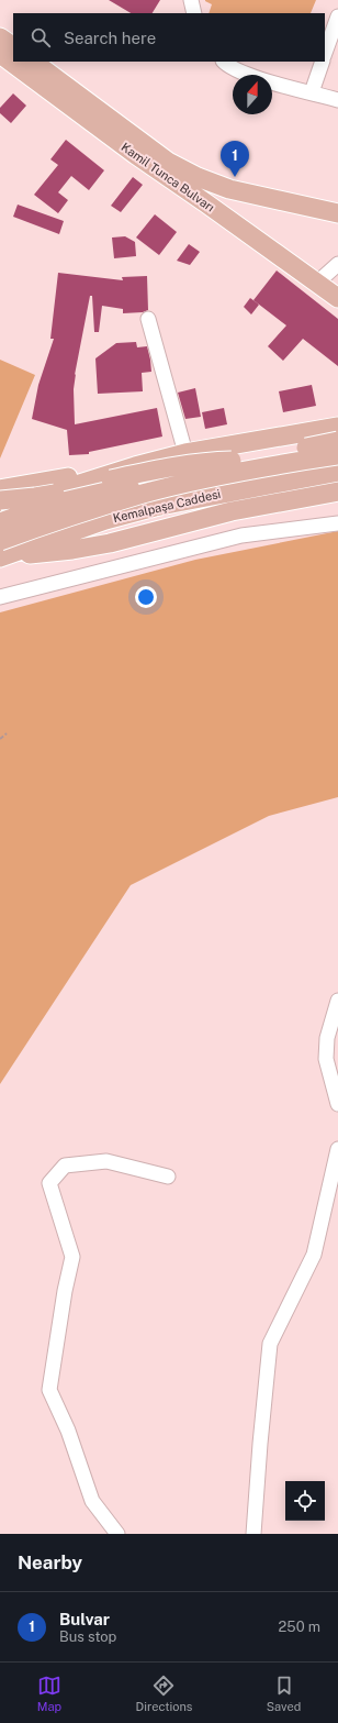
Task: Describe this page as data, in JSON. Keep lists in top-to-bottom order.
{
  "streets": {
    "main road": ["Kamil Tunca Bulvarı", "Kemalpaşa Caddesi"]
  },
  "north": "top",
  "page": {
    "search": "Search here",
    "pins": "1",
    "heading": "Nearby",
    "list": [
      {
        "mark": "1",
        "name": "Bulvar",
        "note": "Bus stop",
        "value": "250 m"
      }
    ],
    "nav": ["Map", "Directions", "Saved"]
  }
}
